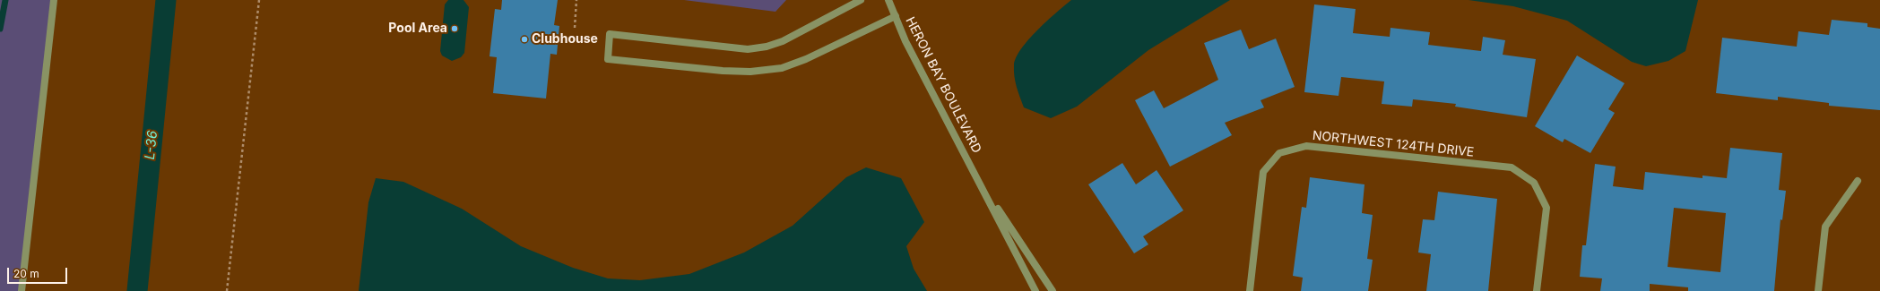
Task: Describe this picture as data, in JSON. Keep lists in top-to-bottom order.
{
  "streets": {
    "street": ["HERON BAY BOULEVARD", "NORTHWEST 124TH DRIVE"]
  },
  "water": ["L-36"],
  "places": ["Pool Area", "Clubhouse"],
  "scale_bar": "20 m"
}
